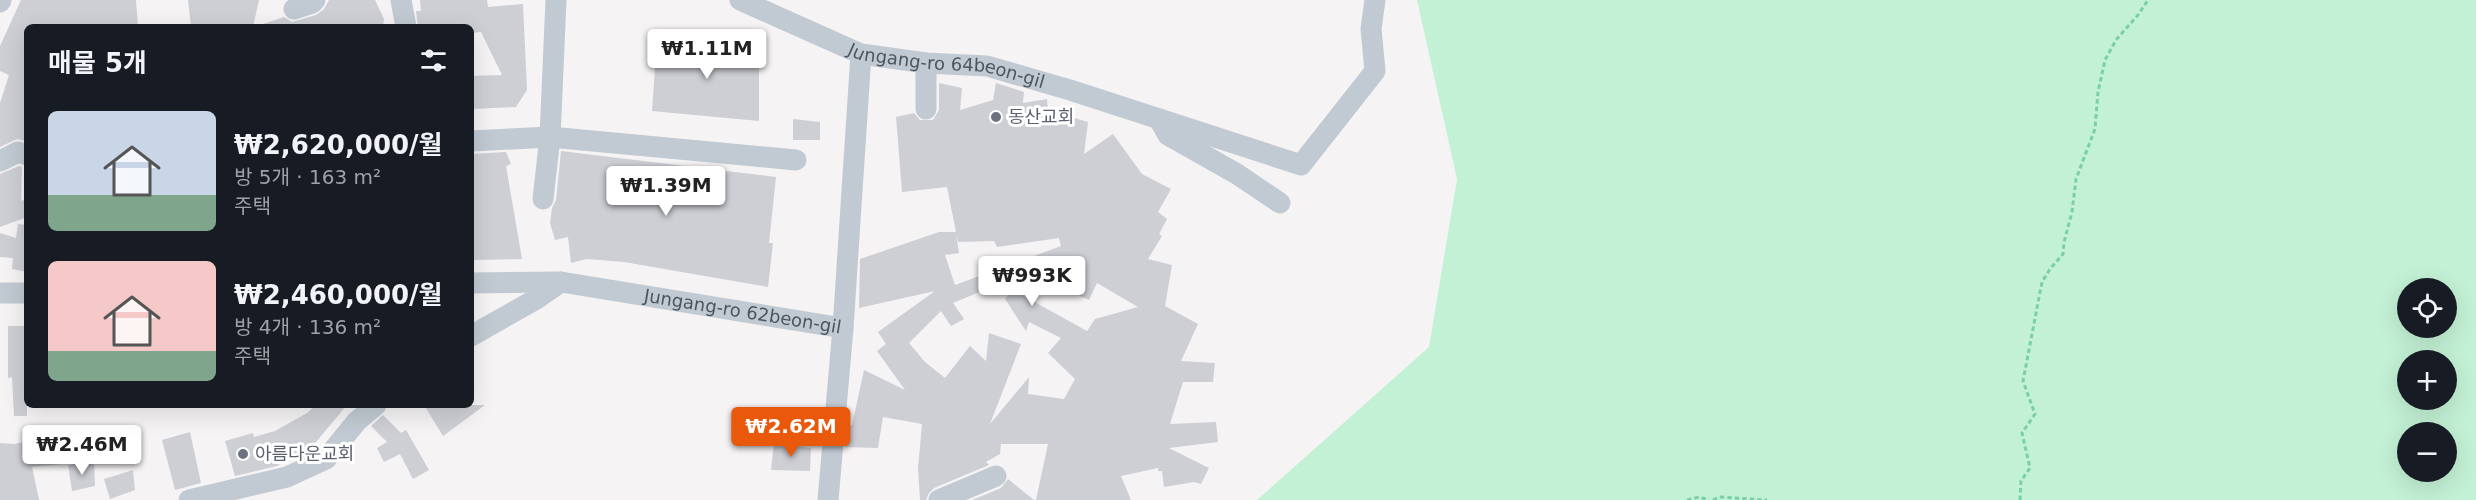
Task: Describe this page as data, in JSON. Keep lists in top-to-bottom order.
{
  "streets": {
    "street": ["Jungang-ro 64beon-gil", "Jungang-ro 62beon-gil"]
  },
  "places": ["동산교회", "아름다운교회"],
  "page": {
    "heading": "매물 5개",
    "price": [
      "₩1.11M",
      "₩1.39M",
      "₩993K",
      "₩2.62M",
      "₩2.46M"
    ],
    "list": [
      {
        "name": "₩2,620,000/월",
        "note": "방 5개 · 163 m² · 주택"
      },
      {
        "name": "₩2,460,000/월",
        "note": "방 4개 · 136 m² · 주택"
      }
    ],
    "map_buttons": ["+", "−"]
  }
}
